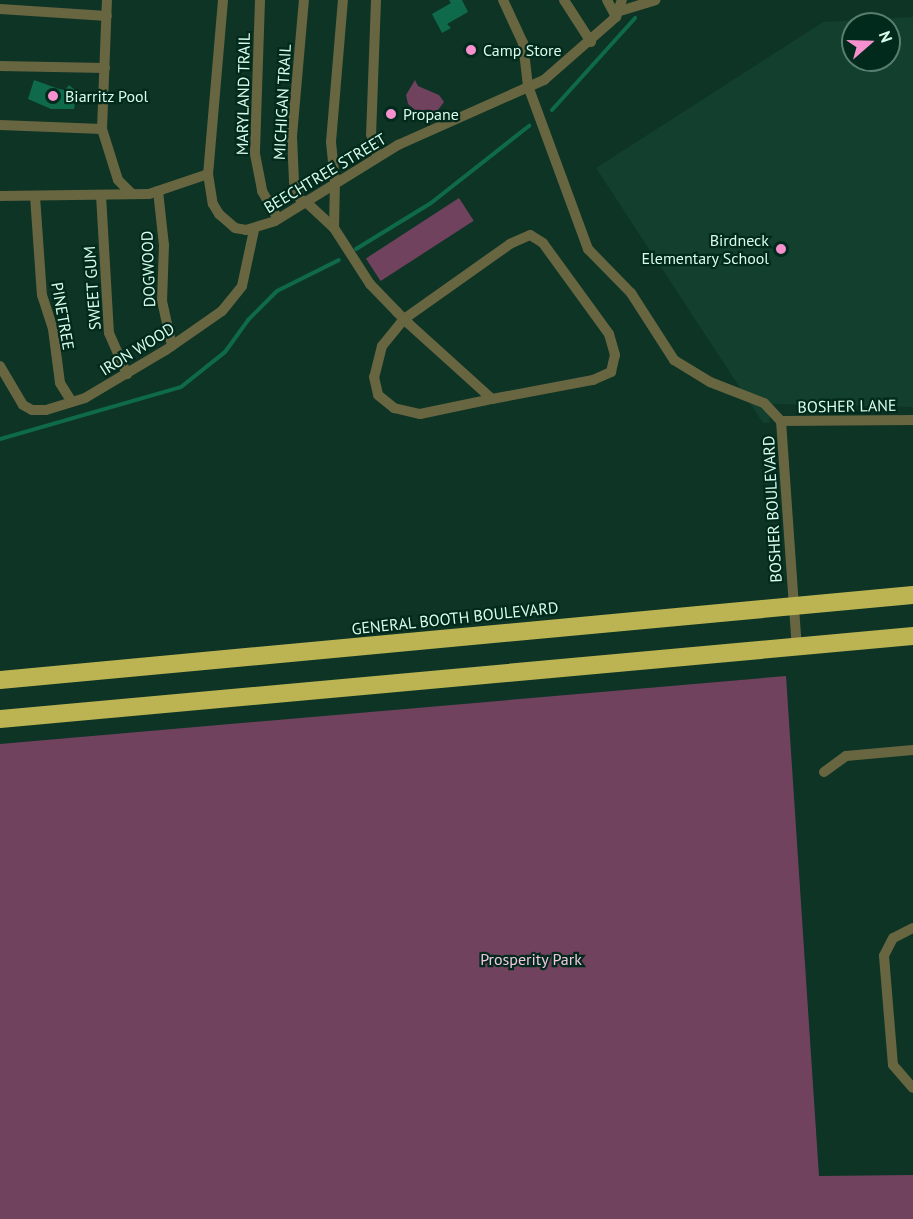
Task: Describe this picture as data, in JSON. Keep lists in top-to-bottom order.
{
  "streets": {
    "highway": ["GENERAL BOOTH BOULEVARD"],
    "street": [
      "MARYLAND TRAIL",
      "MICHIGAN TRAIL",
      "BEECHTREE STREET",
      "DOGWOOD",
      "SWEET GUM",
      "PINETREE",
      "IRON WOOD",
      "BOSHER LANE",
      "BOSHER BOULEVARD"
    ]
  },
  "crossings": [
    ["MARYLAND TRAIL", "BEECHTREE STREET"],
    ["MICHIGAN TRAIL", "BEECHTREE STREET"],
    ["BEECHTREE STREET", "IRON WOOD"],
    ["BEECHTREE STREET", "BOSHER BOULEVARD"],
    ["DOGWOOD", "IRON WOOD"],
    ["SWEET GUM", "IRON WOOD"],
    ["PINETREE", "IRON WOOD"],
    ["BOSHER LANE", "BOSHER BOULEVARD"],
    ["BOSHER BOULEVARD", "GENERAL BOOTH BOULEVARD"]
  ],
  "parks": ["Prosperity Park"],
  "places": [
    "Camp Store",
    "Biarritz Pool",
    "Propane",
    "Birdneck Elementary School"
  ],
  "north": "right"
}
